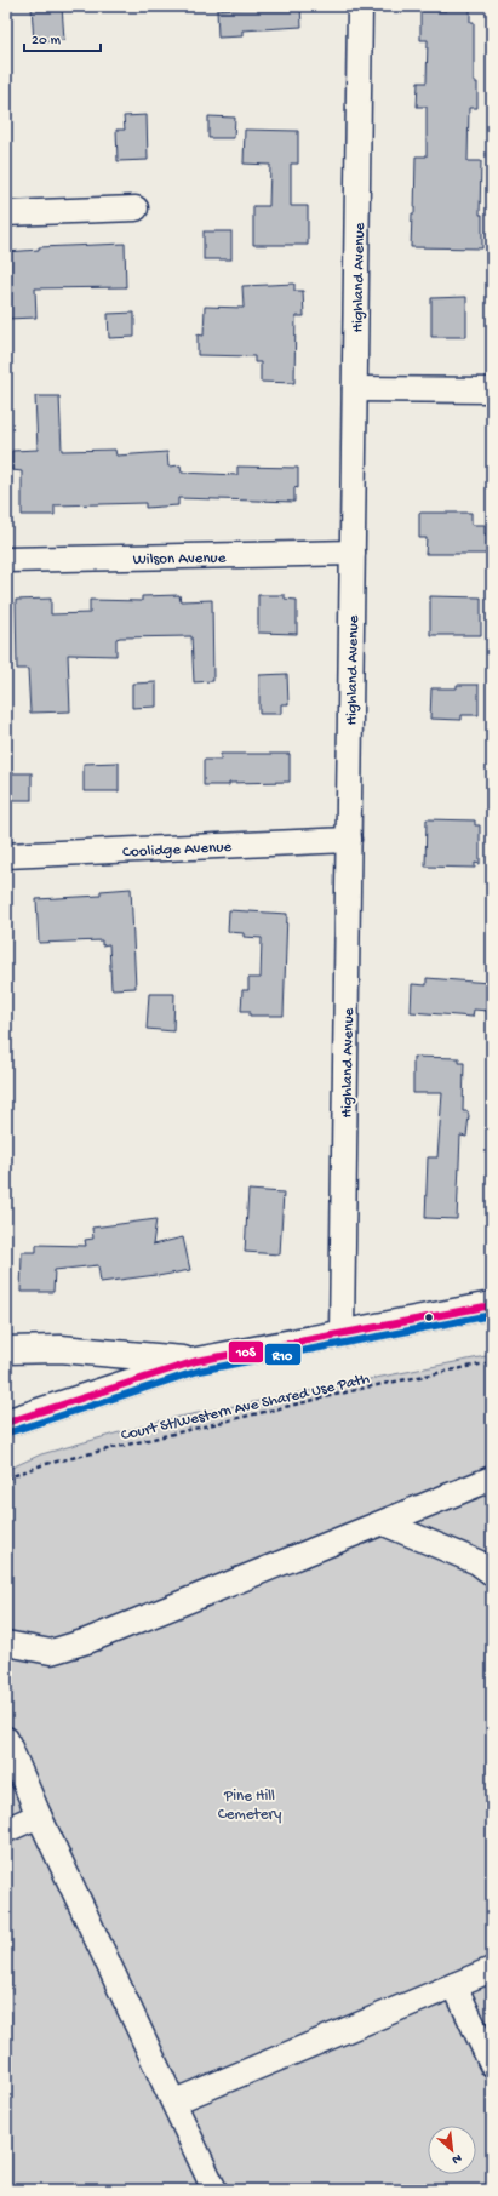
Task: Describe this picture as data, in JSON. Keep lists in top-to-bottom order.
{
  "streets": {
    "street": ["Highland Avenue", "Wilson Avenue", "Coolidge Avenue"],
    "path": ["Court St/Western Ave Shared Use Path"]
  },
  "crossings": [
    ["Highland Avenue", "Wilson Avenue"],
    ["Highland Avenue", "Coolidge Avenue"]
  ],
  "parks": ["Pine Hill Cemetery"],
  "lines": ["transit line 10S", "transit line R10"],
  "scale_bar": "20 m",
  "north": "bottom right"
}
